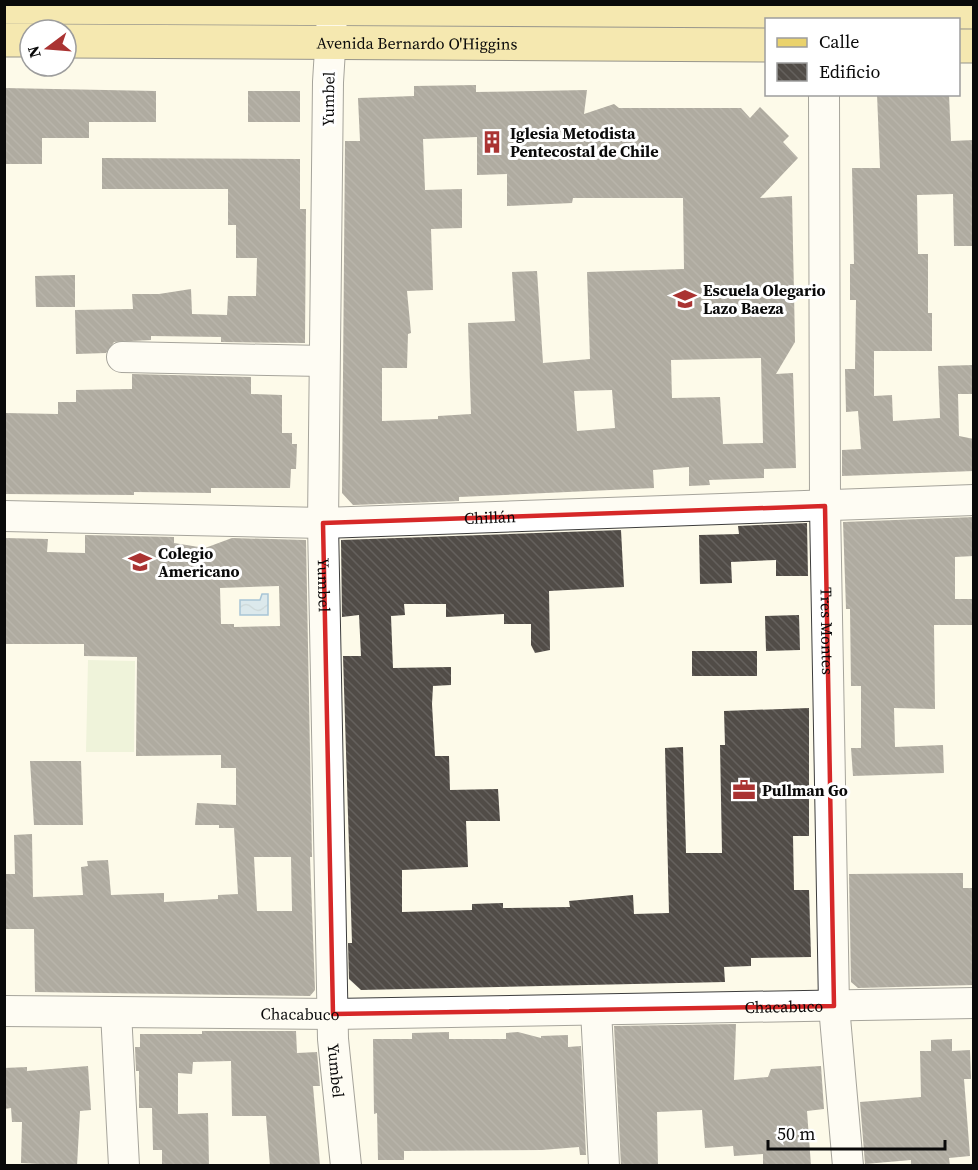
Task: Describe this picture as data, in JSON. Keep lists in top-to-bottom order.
{
  "streets": {
    "main road": ["Avenida Bernardo O'Higgins"],
    "street": [
      "Yumbel",
      "Chillán",
      "Tres Montes",
      "Chacabuco"
    ]
  },
  "crossings": [
    ["Avenida Bernardo O'Higgins", "Yumbel"],
    ["Yumbel", "Chillán"],
    ["Yumbel", "Chacabuco"],
    ["Chillán", "Tres Montes"],
    ["Tres Montes", "Chacabuco"]
  ],
  "places": {
    "building": ["Iglesia Metodista Pentecostal de Chile"],
    "school or university": ["Escuela Olegario Lazo Baeza", "Colegio Americano"],
    "office": ["Pullman Go"]
  },
  "legend": ["Calle", "Edificio"],
  "scale_bar": "50 m",
  "north": "left"
}
